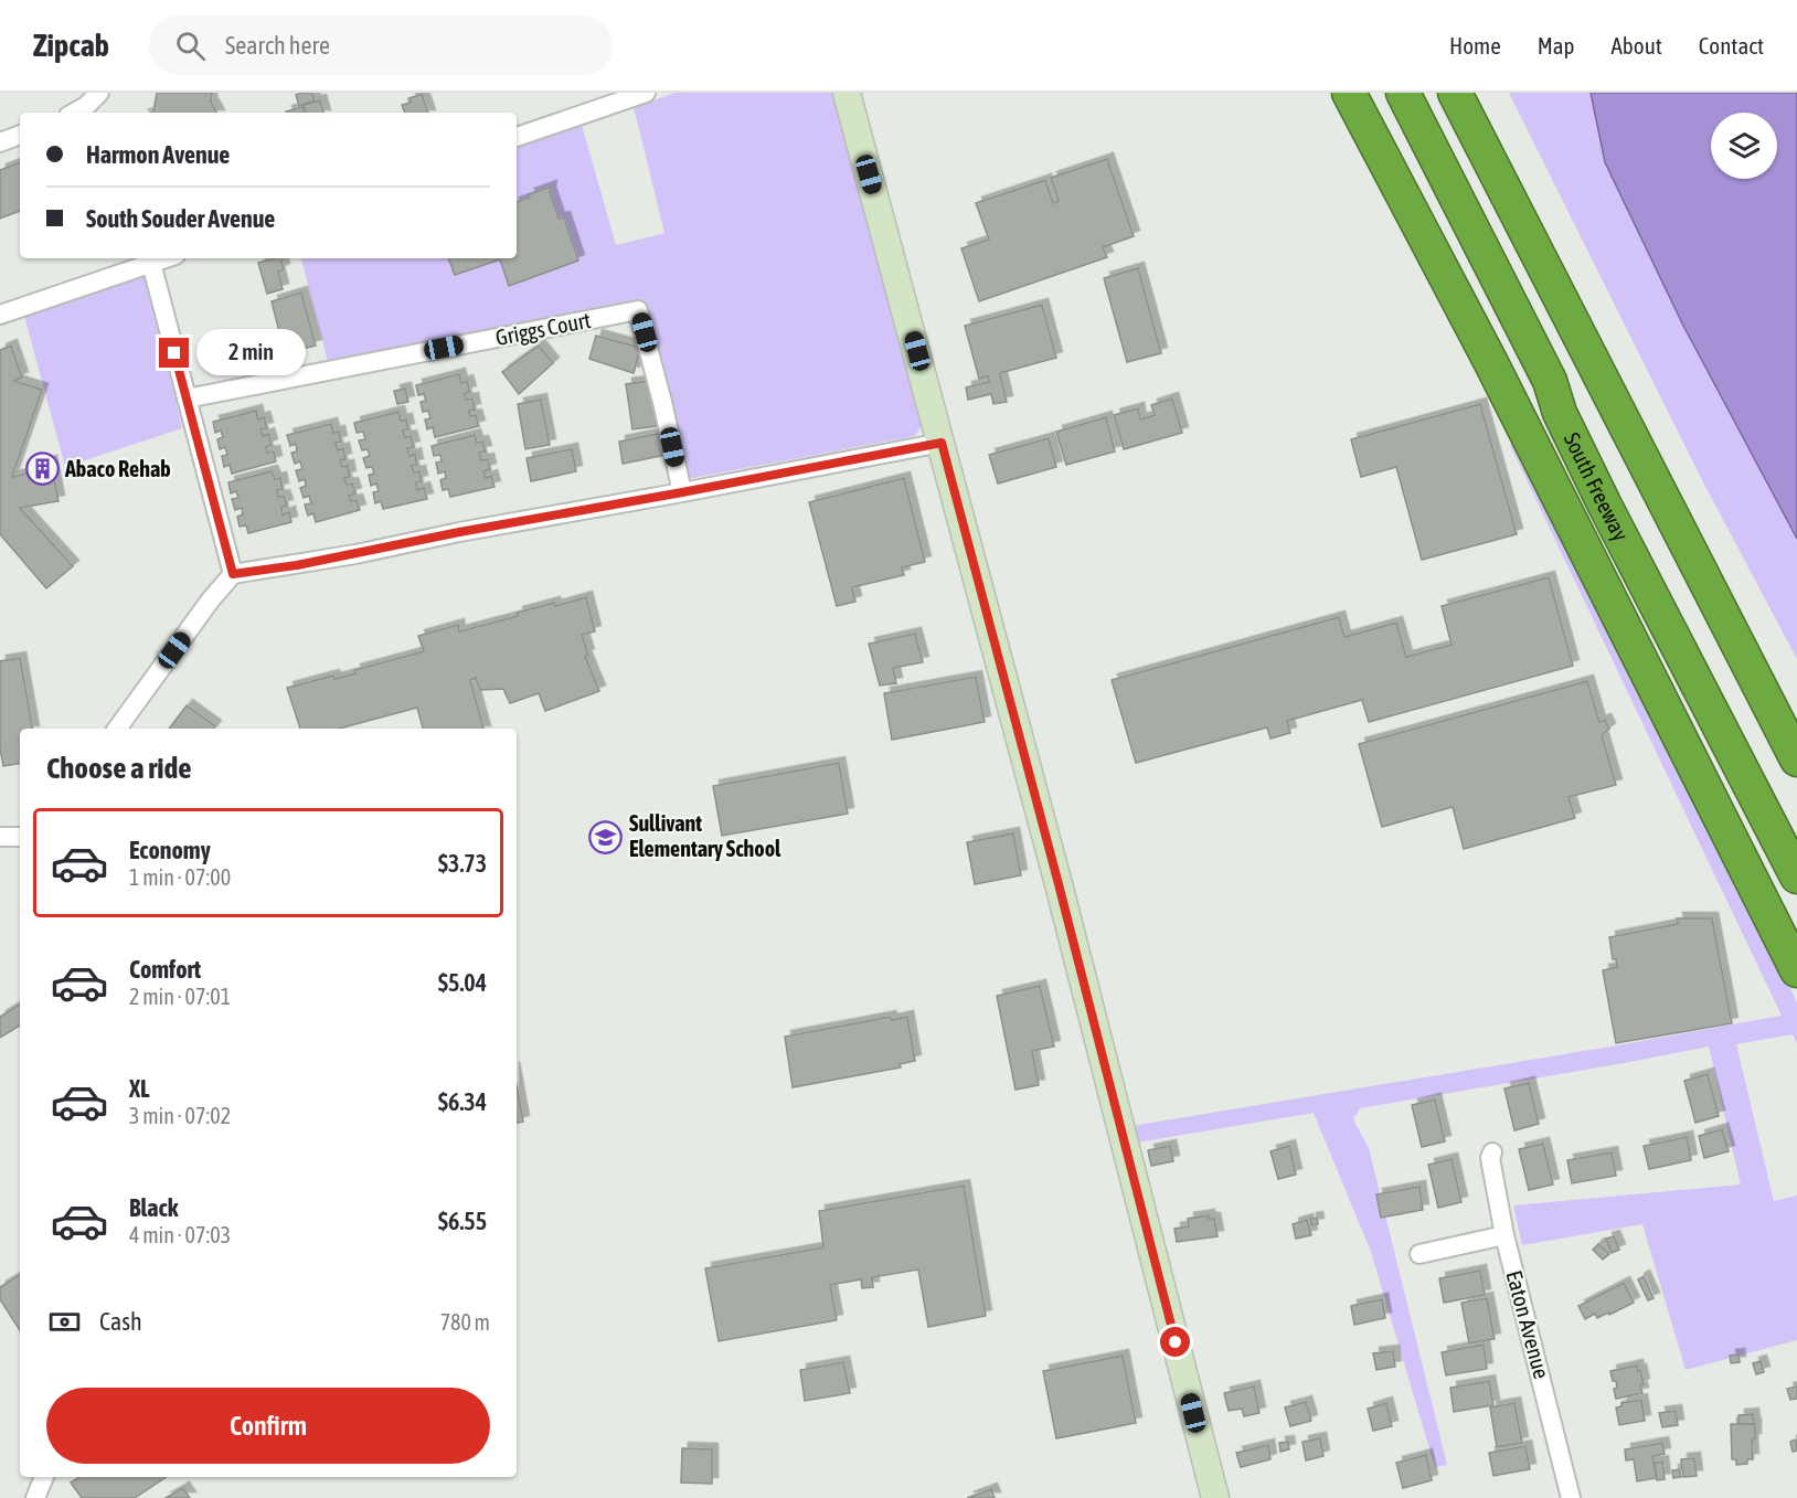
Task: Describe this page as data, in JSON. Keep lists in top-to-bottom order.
{
  "streets": {
    "highway": ["South Freeway"],
    "street": ["Griggs Court", "Eaton Avenue"]
  },
  "places": {
    "building": ["Abaco Rehab"],
    "school or university": ["Sullivant Elementary School"]
  },
  "page": {
    "header": "Zipcab",
    "search": "Search here",
    "nav": [
      "Home",
      "Map",
      "About",
      "Contact"
    ],
    "banner": ["Harmon Avenue", "South Souder Avenue"],
    "bubble": "2 min",
    "heading": "Choose a ride",
    "list": [
      {
        "name": "Economy",
        "note": "1 min · 07:00",
        "value": "$3.73"
      },
      {
        "name": "Comfort",
        "note": "2 min · 07:01",
        "value": "$5.04"
      },
      {
        "name": "XL",
        "note": "3 min · 07:02",
        "value": "$6.34"
      },
      {
        "name": "Black",
        "note": "4 min · 07:03",
        "value": "$6.55"
      }
    ],
    "pay": ["Cash", "780 m"],
    "buttons": "Confirm"
  }
}
